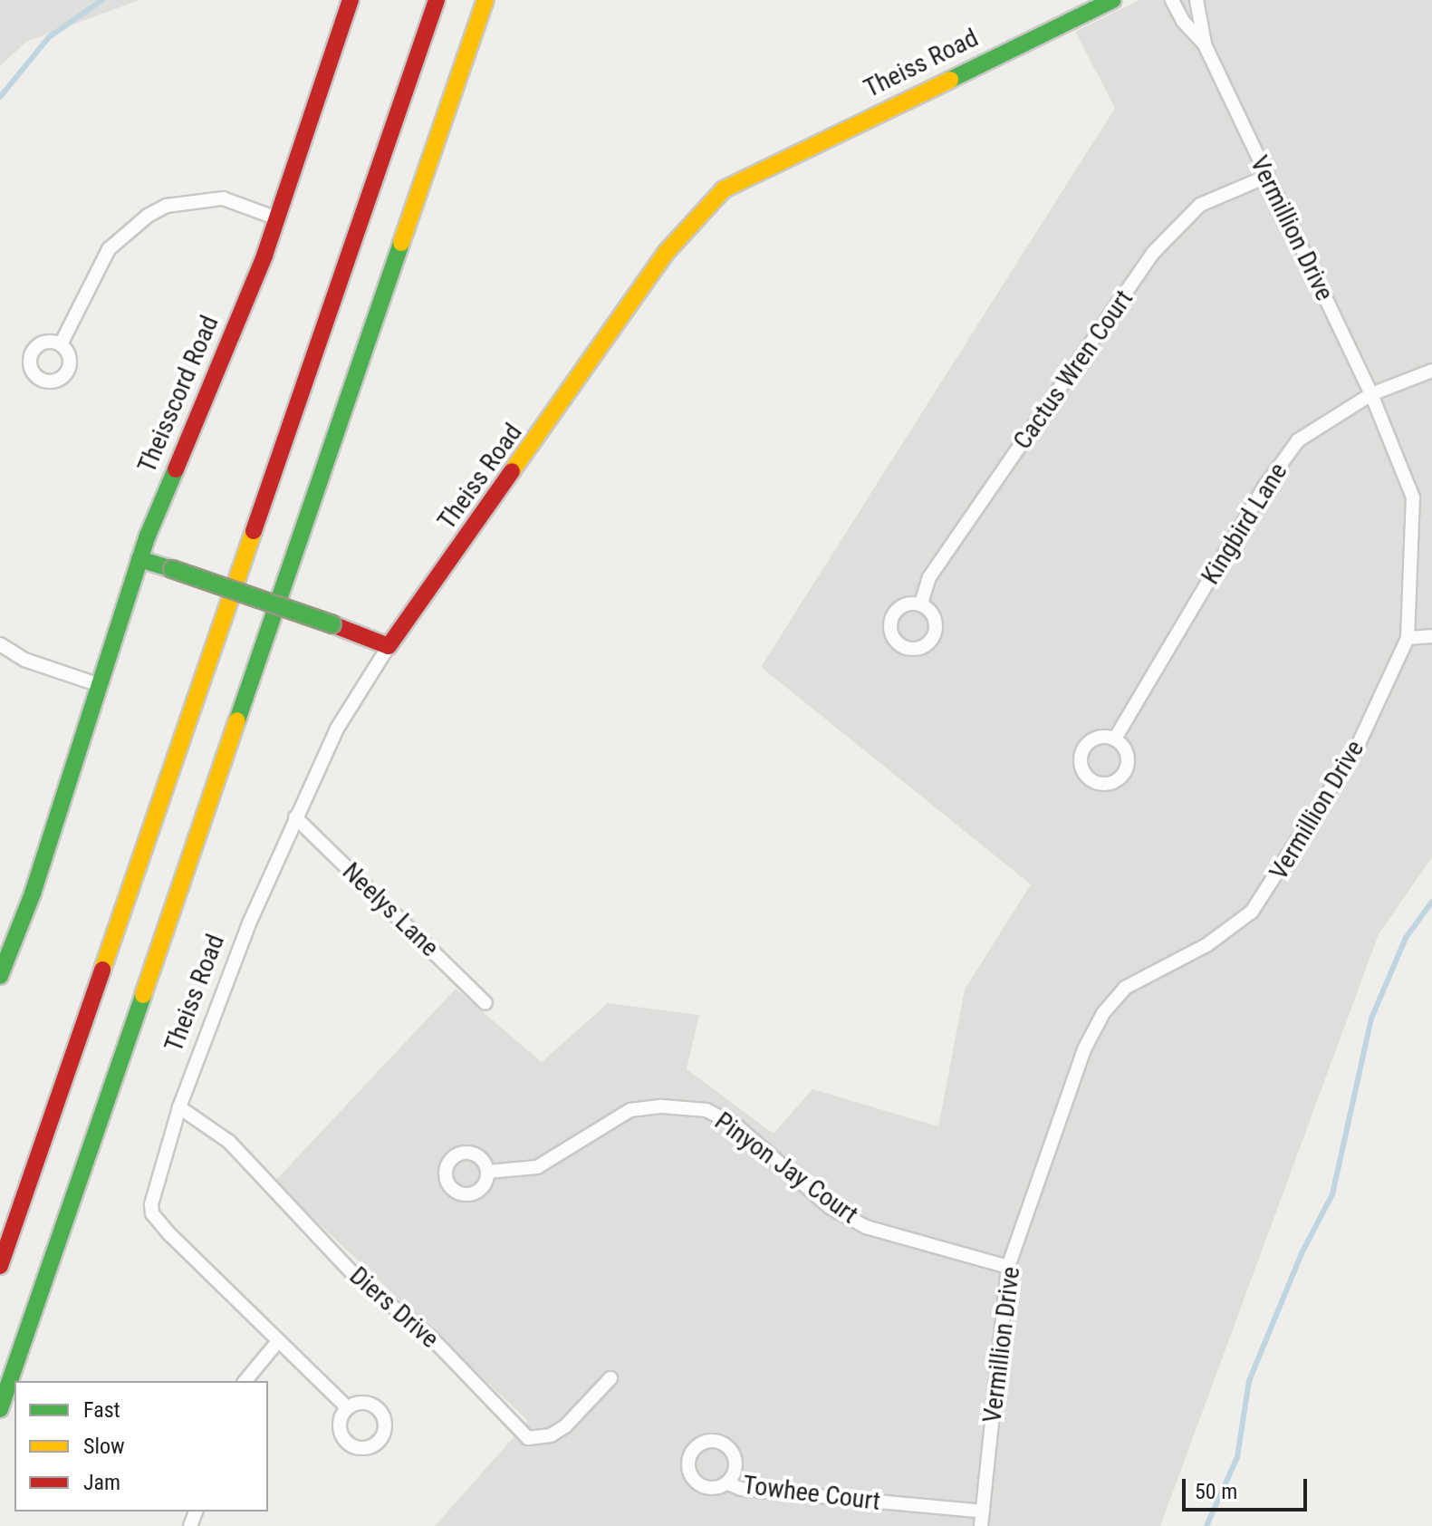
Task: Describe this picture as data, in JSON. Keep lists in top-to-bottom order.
{
  "streets": {
    "main road": ["Theiss Road", "Theisscord Road"],
    "street": [
      "Vermillion Drive",
      "Cactus Wren Court",
      "Kingbird Lane",
      "Neelys Lane",
      "Pinyon Jay Court",
      "Diers Drive",
      "Towhee Court"
    ]
  },
  "crossings": [
    ["Theiss Road", "Neelys Lane"],
    ["Theiss Road", "Diers Drive"],
    ["Vermillion Drive", "Cactus Wren Court"],
    ["Vermillion Drive", "Kingbird Lane"],
    ["Vermillion Drive", "Pinyon Jay Court"],
    ["Vermillion Drive", "Towhee Court"]
  ],
  "legend": ["Fast", "Slow", "Jam"],
  "scale_bar": "50 m"
}
